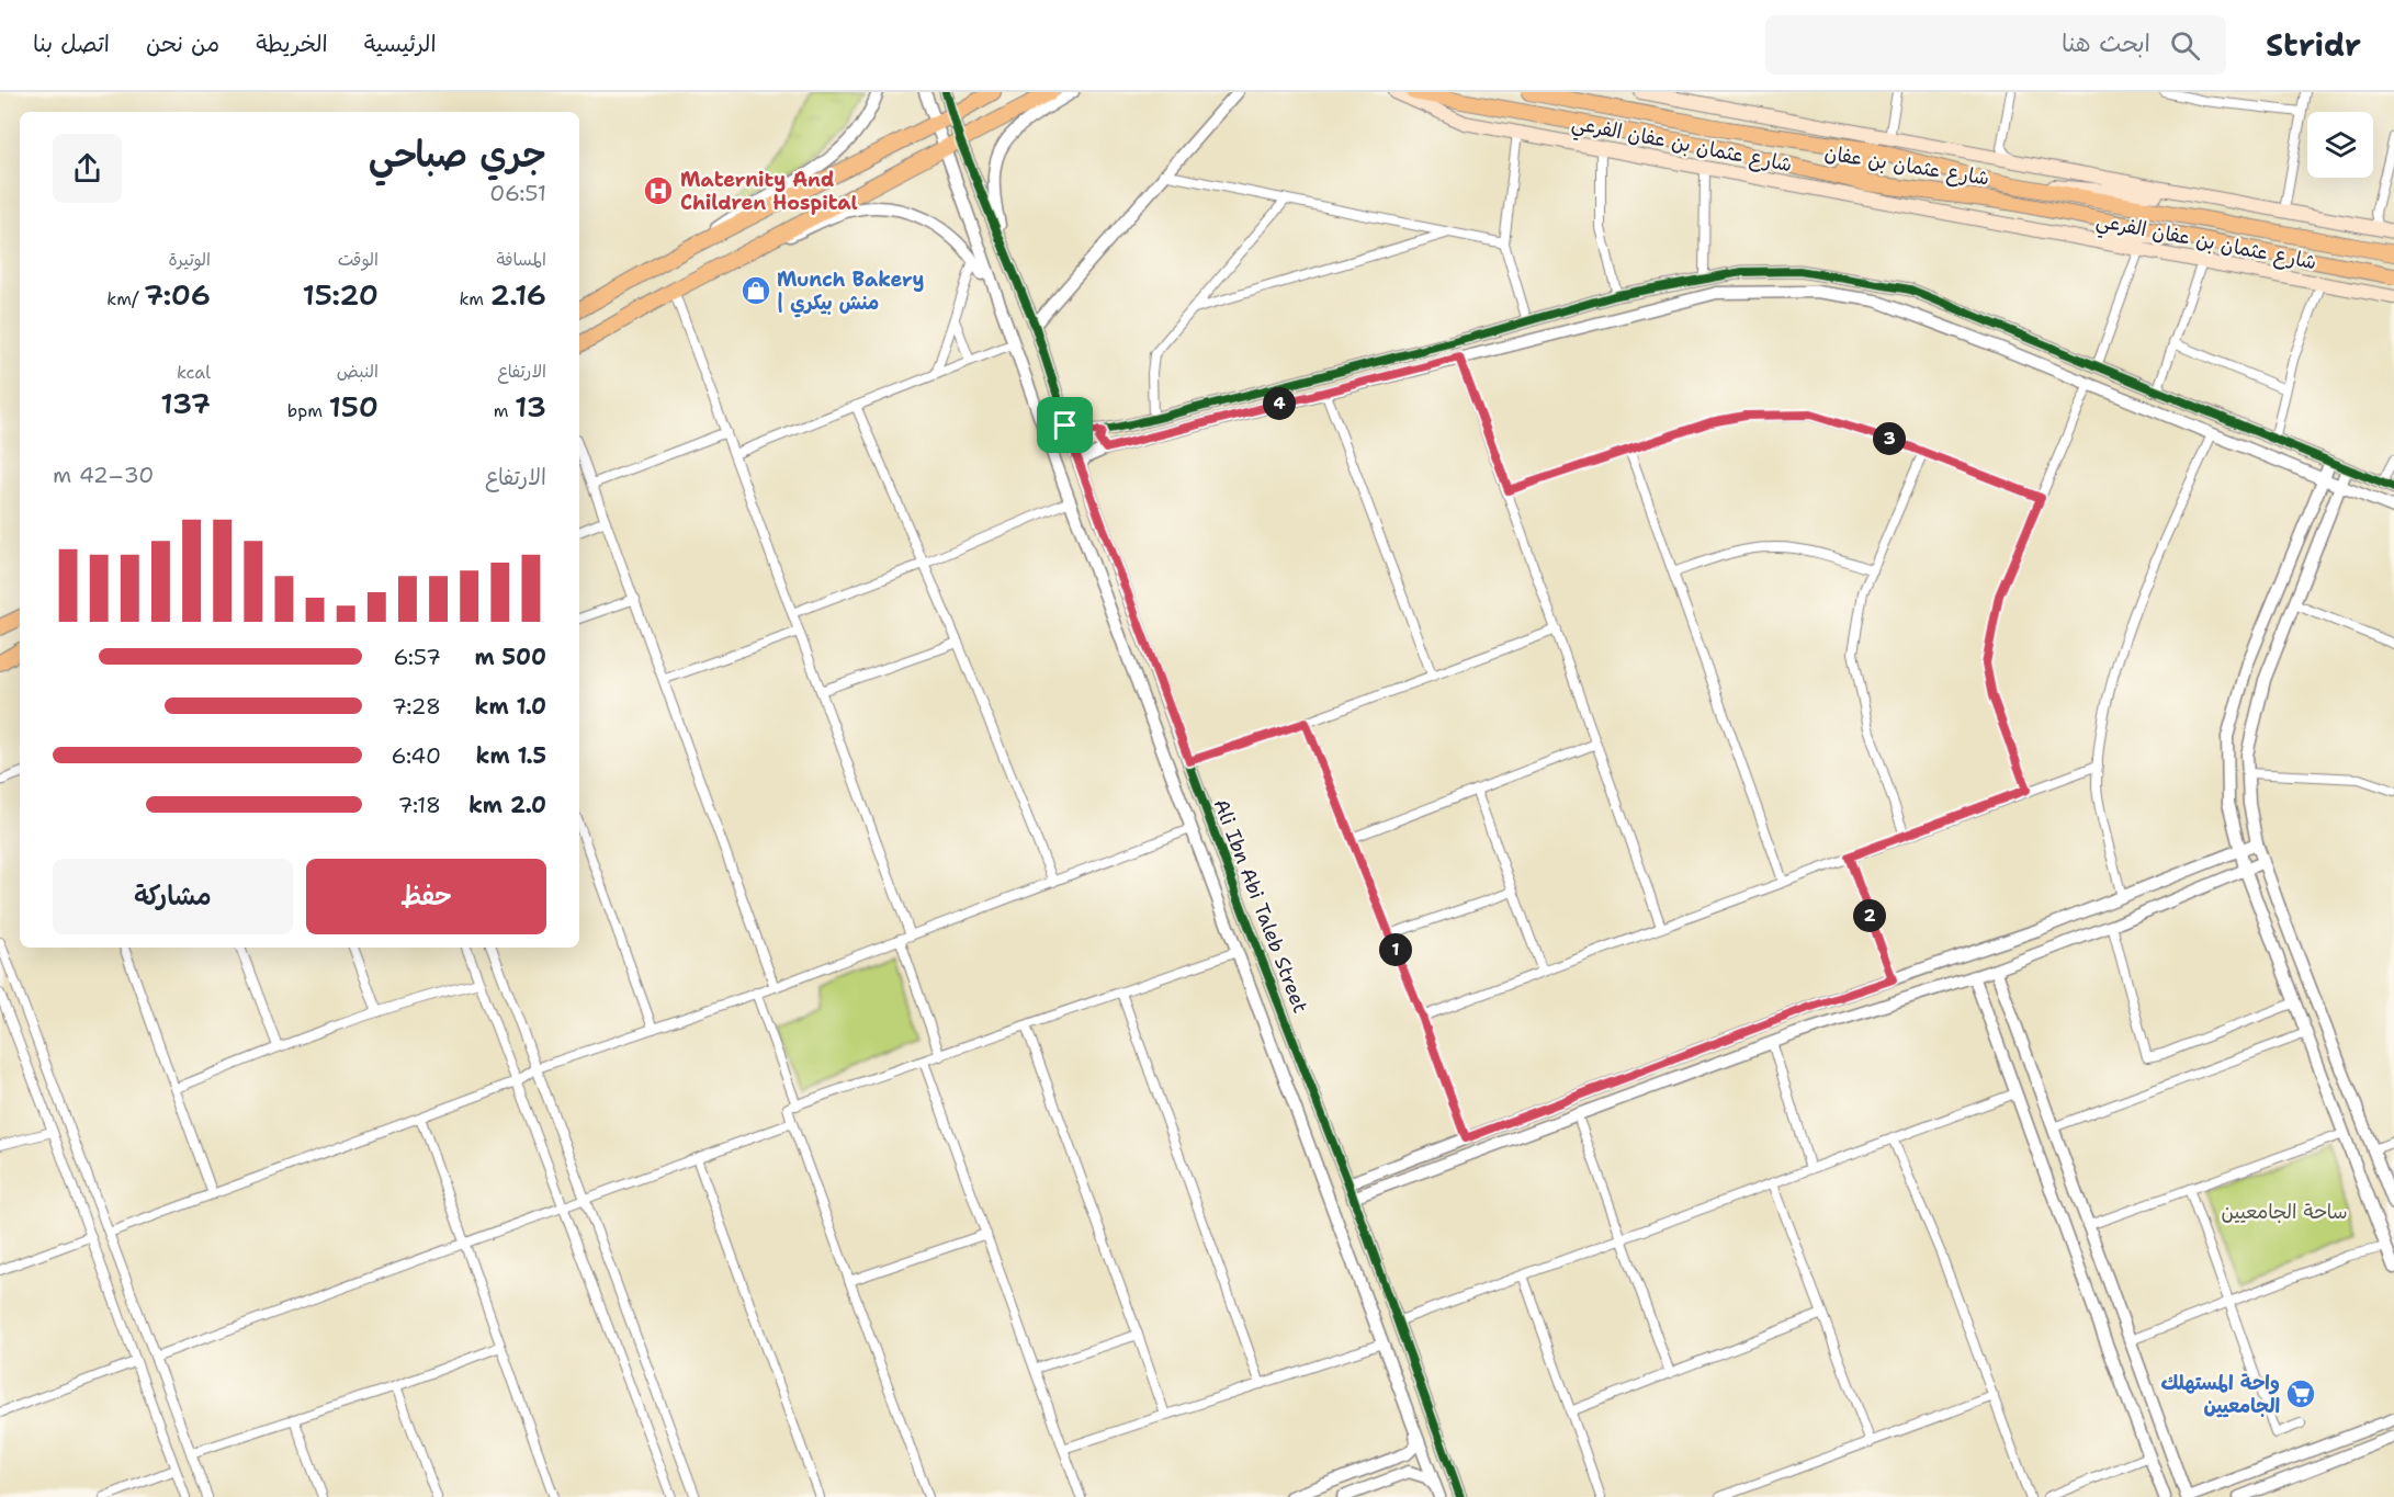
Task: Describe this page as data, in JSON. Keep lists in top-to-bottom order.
{
  "streets": {
    "main road": ["شارع عثمان بن عفان الفرعي", "شارع عثمان بن عفان"],
    "street": ["Ali Ibn Abi Taleb Street"]
  },
  "parks": ["ساحة الجامعيين"],
  "places": {
    "hospital": ["Maternity And Children Hospital"],
    "shop": ["Munch Bakery | منش بيكري"],
    "supermarket": ["واحة المستهلك الجامعيين"]
  },
  "page": {
    "header": "Stridr",
    "search": "ابحث هنا",
    "nav": [
      "الرئيسية",
      "الخريطة",
      "من نحن",
      "اتصل بنا"
    ],
    "heading": ["جري صباحي", "06:51"],
    "stats": [
      ["المسافة", "2.16 km"],
      ["الوقت", "15:20"],
      ["الوتيرة", "7:06 /km"],
      ["الارتفاع", "13 m"],
      ["النبض", "150 bpm"],
      ["kcal", "137"]
    ],
    "pins": [
      "4",
      "3",
      "2",
      "1"
    ],
    "chart": ["الارتفاع", "30–42 m"],
    "list": [
      {
        "name": "500 m",
        "note": "6:57"
      },
      {
        "name": "1.0 km",
        "note": "7:28"
      },
      {
        "name": "1.5 km",
        "note": "6:40"
      },
      {
        "name": "2.0 km",
        "note": "7:18"
      }
    ],
    "buttons": ["حفظ", "مشاركة"]
  }
}
